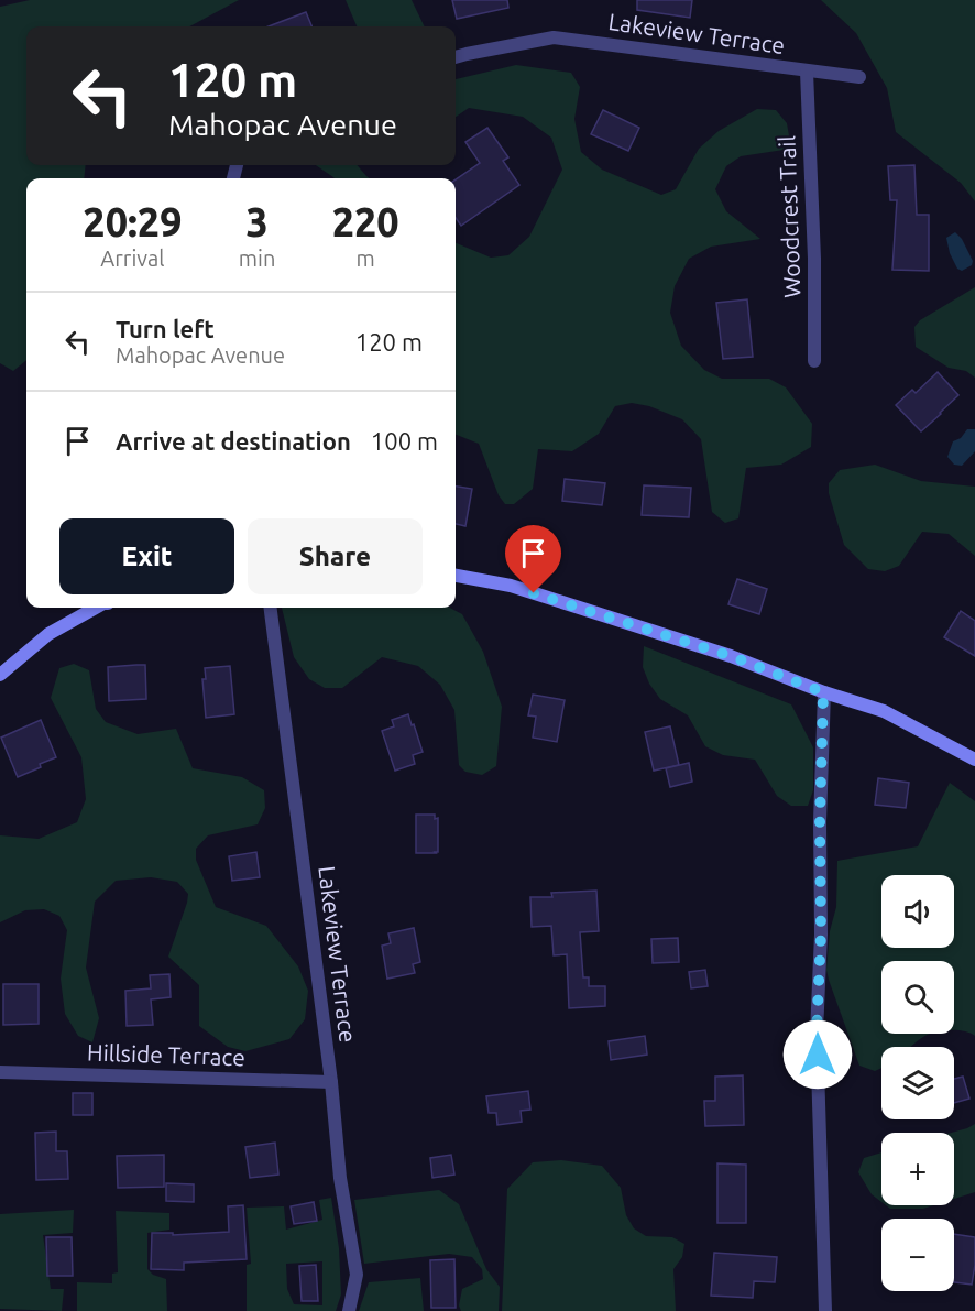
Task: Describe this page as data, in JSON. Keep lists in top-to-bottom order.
{
  "streets": {
    "street": ["Lakeview Terrace", "Woodcrest Trail", "Hillside Terrace"]
  },
  "crossings": [
    ["Lakeview Terrace", "Woodcrest Trail"],
    ["Lakeview Terrace", "Hillside Terrace"]
  ],
  "page": {
    "turn": ["120 m", "Mahopac Avenue"],
    "eta": [
      "20:29",
      "Arrival",
      "3",
      "min",
      "220",
      "m"
    ],
    "list": [
      {
        "name": "Turn left",
        "note": "Mahopac Avenue",
        "value": "120 m"
      },
      {
        "name": "Arrive at destination",
        "value": "100 m"
      }
    ],
    "buttons": ["Exit", "Share"],
    "map_buttons": ["+", "−"]
  }
}
